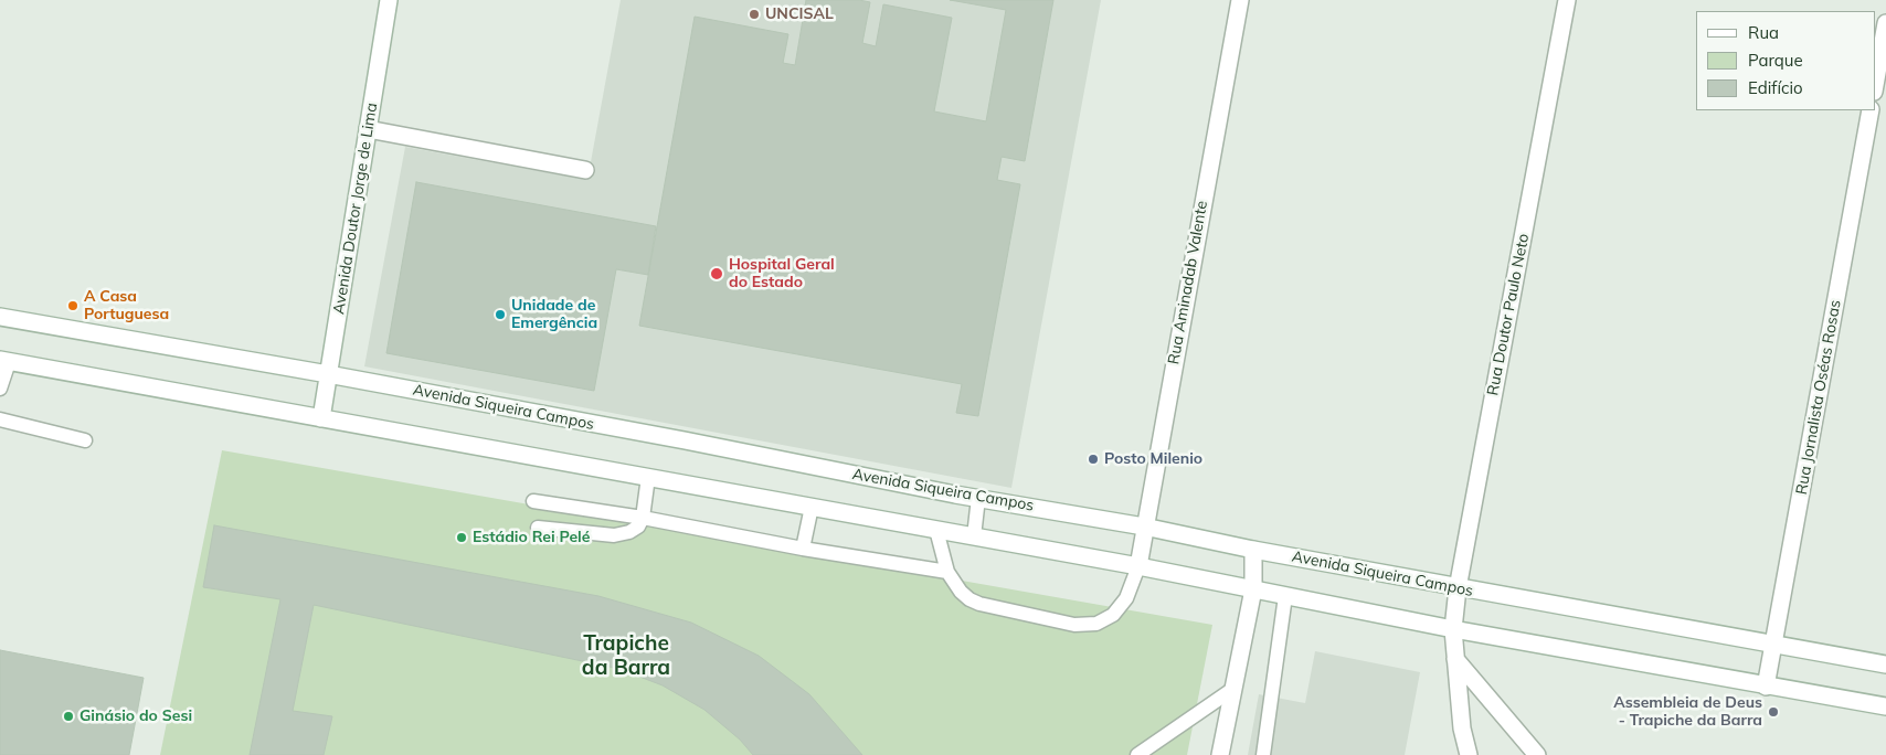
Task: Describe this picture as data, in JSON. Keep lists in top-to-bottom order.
{
  "streets": {
    "main road": [
      "Avenida Doutor Jorge de Lima",
      "Rua Aminadab Valente",
      "Rua Doutor Paulo Neto",
      "Rua Jornalista Oséas Rosas",
      "Avenida Siqueira Campos"
    ]
  },
  "crossings": [
    ["Avenida Doutor Jorge de Lima", "Avenida Siqueira Campos"],
    ["Rua Aminadab Valente", "Avenida Siqueira Campos"],
    ["Rua Doutor Paulo Neto", "Avenida Siqueira Campos"],
    ["Rua Jornalista Oséas Rosas", "Avenida Siqueira Campos"]
  ],
  "districts": ["Trapiche da Barra"],
  "places": [
    "UNCISAL",
    "Hospital Geral do Estado",
    "A Casa Portuguesa",
    "Unidade de Emergência",
    "Posto Milenio",
    "Estádio Rei Pelé",
    "Assembleia de Deus - Trapiche da Barra",
    "Ginásio do Sesi"
  ],
  "legend": ["Rua", "Parque", "Edifício"]
}
